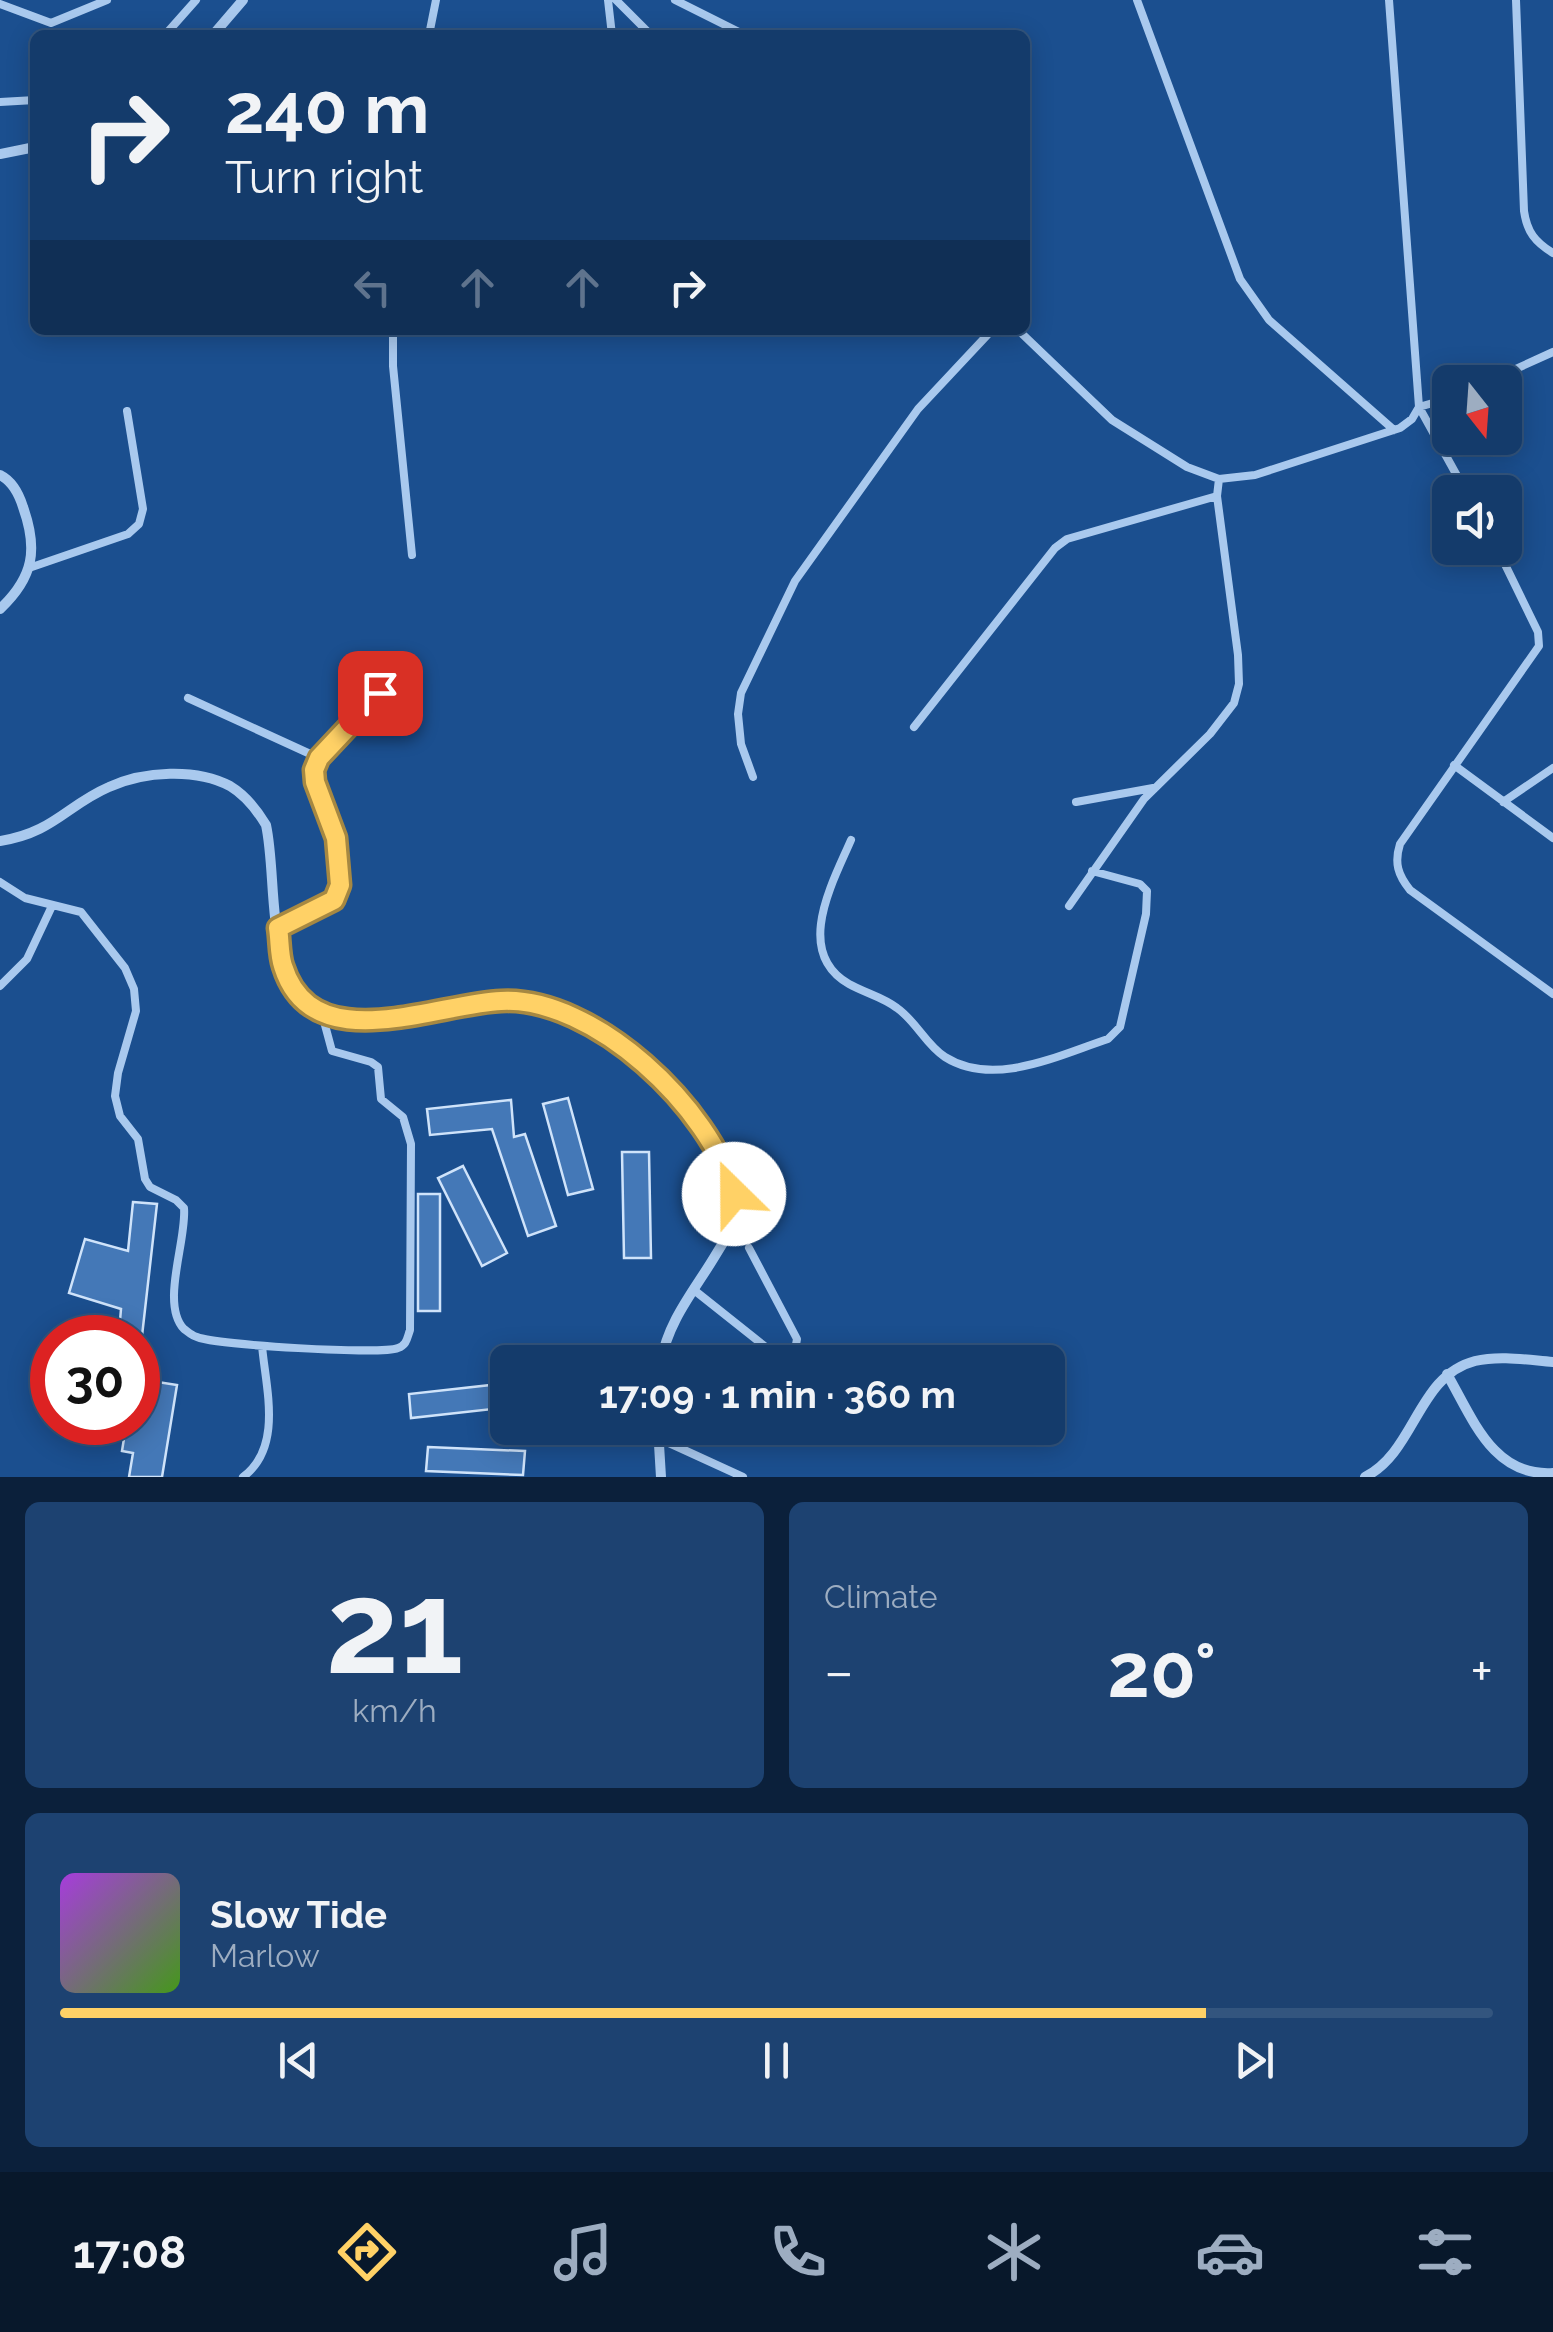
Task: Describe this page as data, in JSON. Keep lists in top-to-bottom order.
{
  "north": "bottom",
  "page": {
    "turn": ["240 m", "Turn right"],
    "limit": "30",
    "trip": "17:09 · 1 min · 360 m",
    "tile": [
      ["21", "km/h"],
      "Climate"
    ],
    "heat": ["−", "20°", "+"],
    "song": ["Slow Tide", "Marlow"],
    "tabs": "17:08"
  }
}
